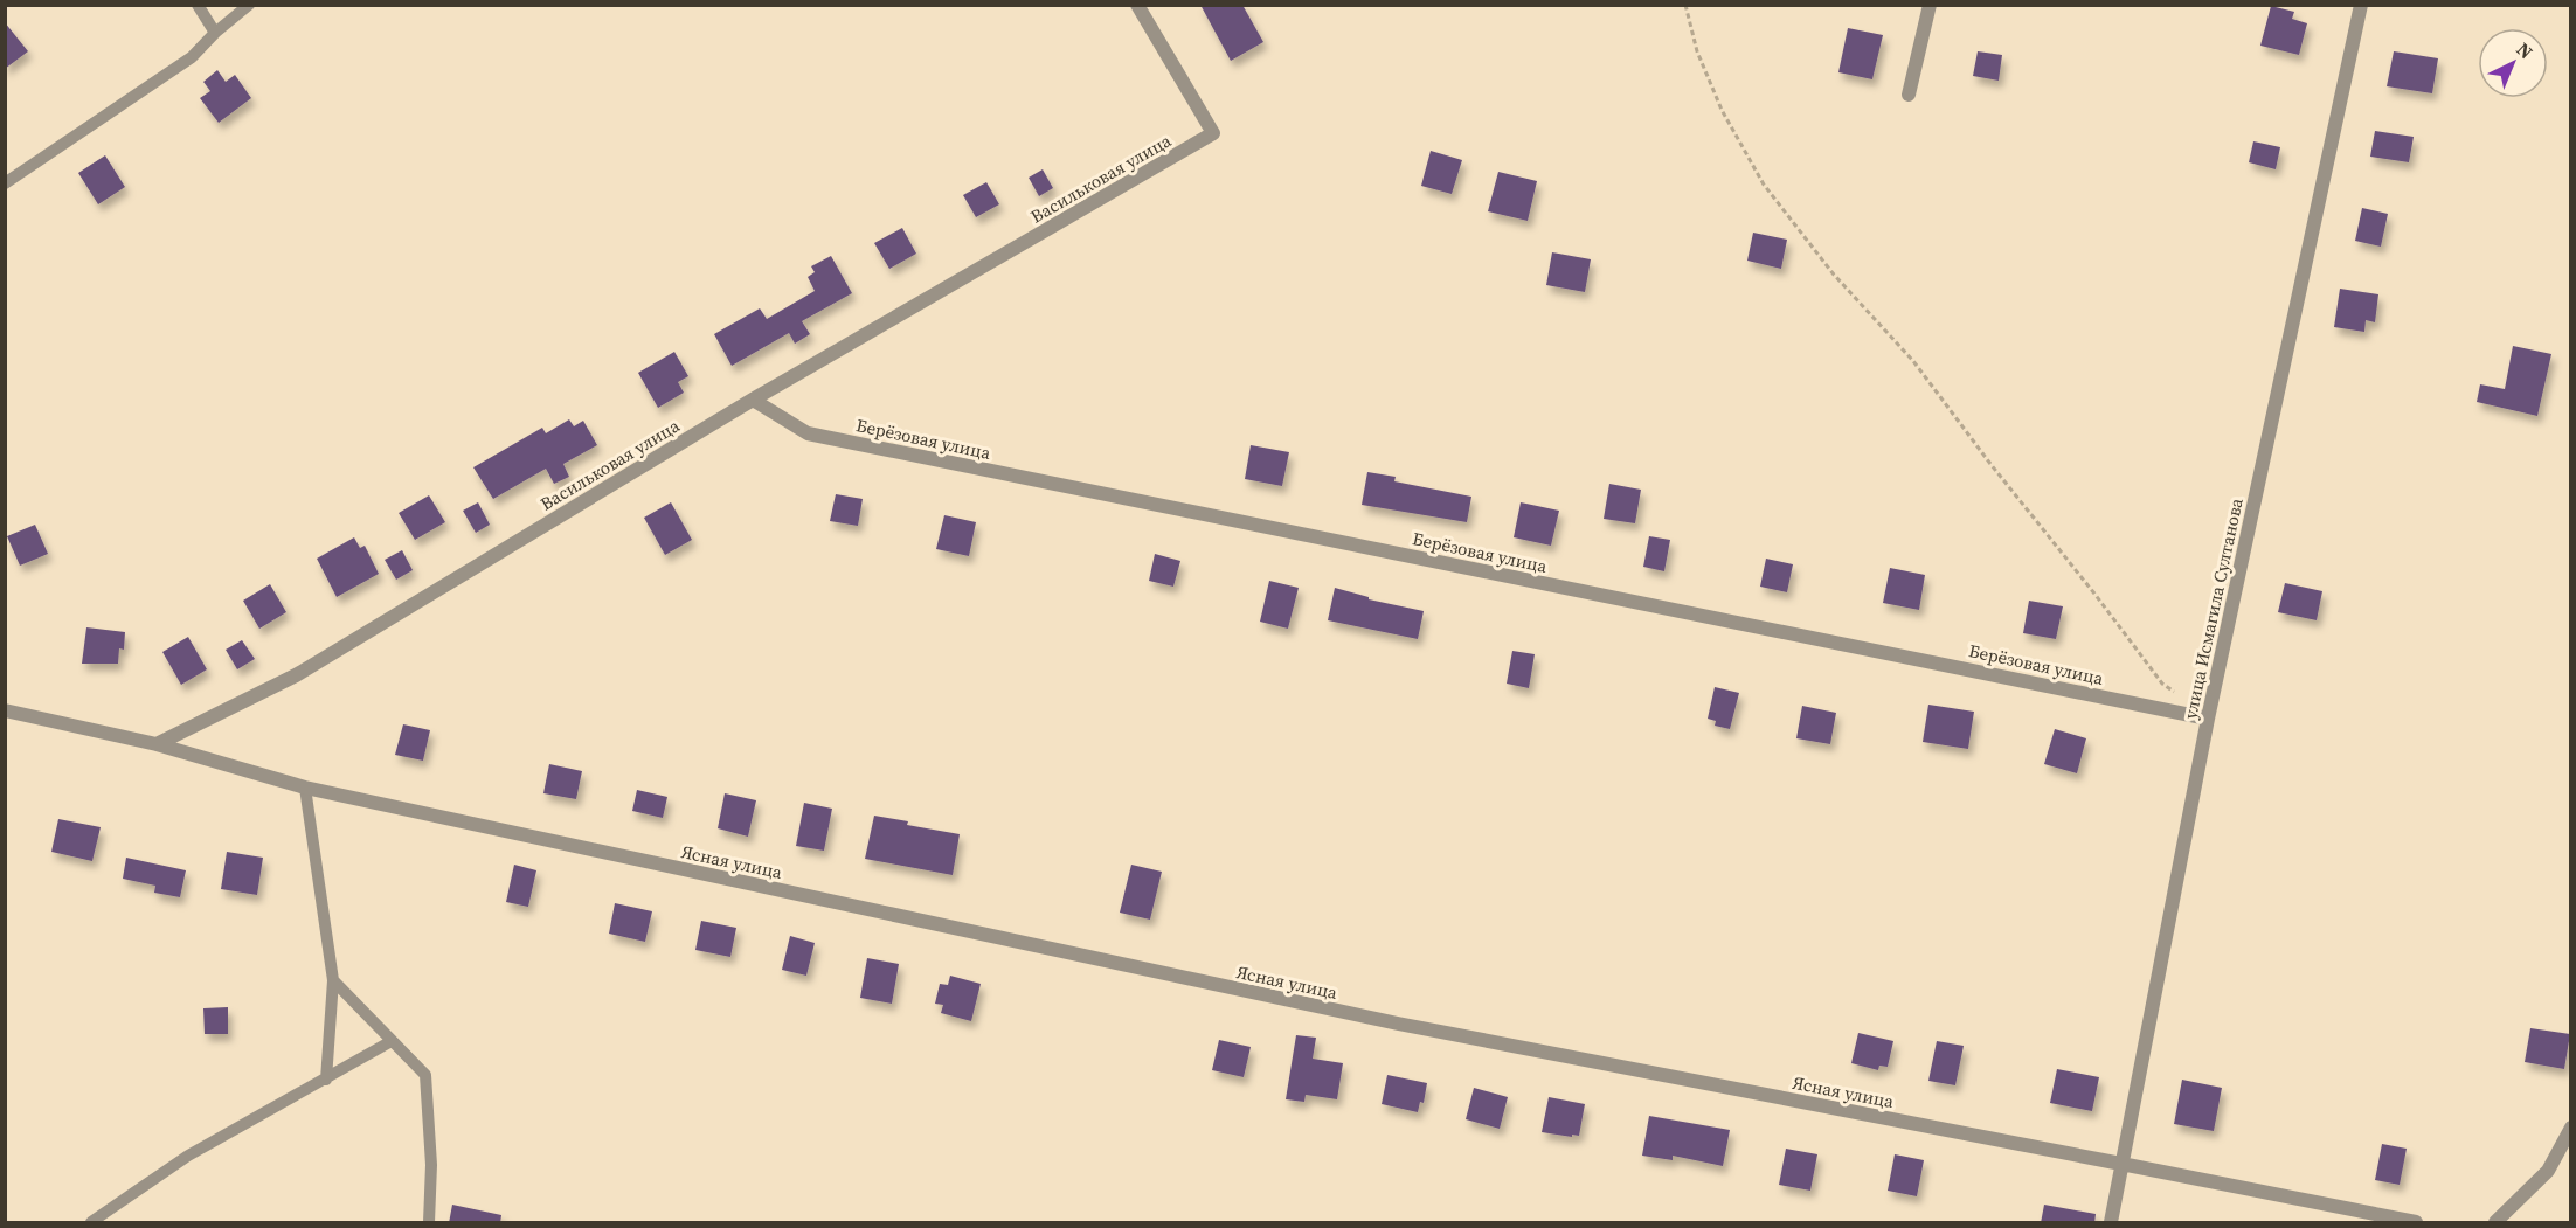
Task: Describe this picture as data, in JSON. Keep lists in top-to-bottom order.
{
  "streets": {
    "street": [
      "Васильковая улица",
      "Берёзовая улица",
      "улица Исмагила Султанова",
      "Ясная улица"
    ]
  },
  "crossings": [
    ["Васильковая улица", "Берёзовая улица"],
    ["Васильковая улица", "Ясная улица"],
    ["Берёзовая улица", "улица Исмагила Султанова"],
    ["улица Исмагила Султанова", "Ясная улица"]
  ],
  "north": "top right"
}
